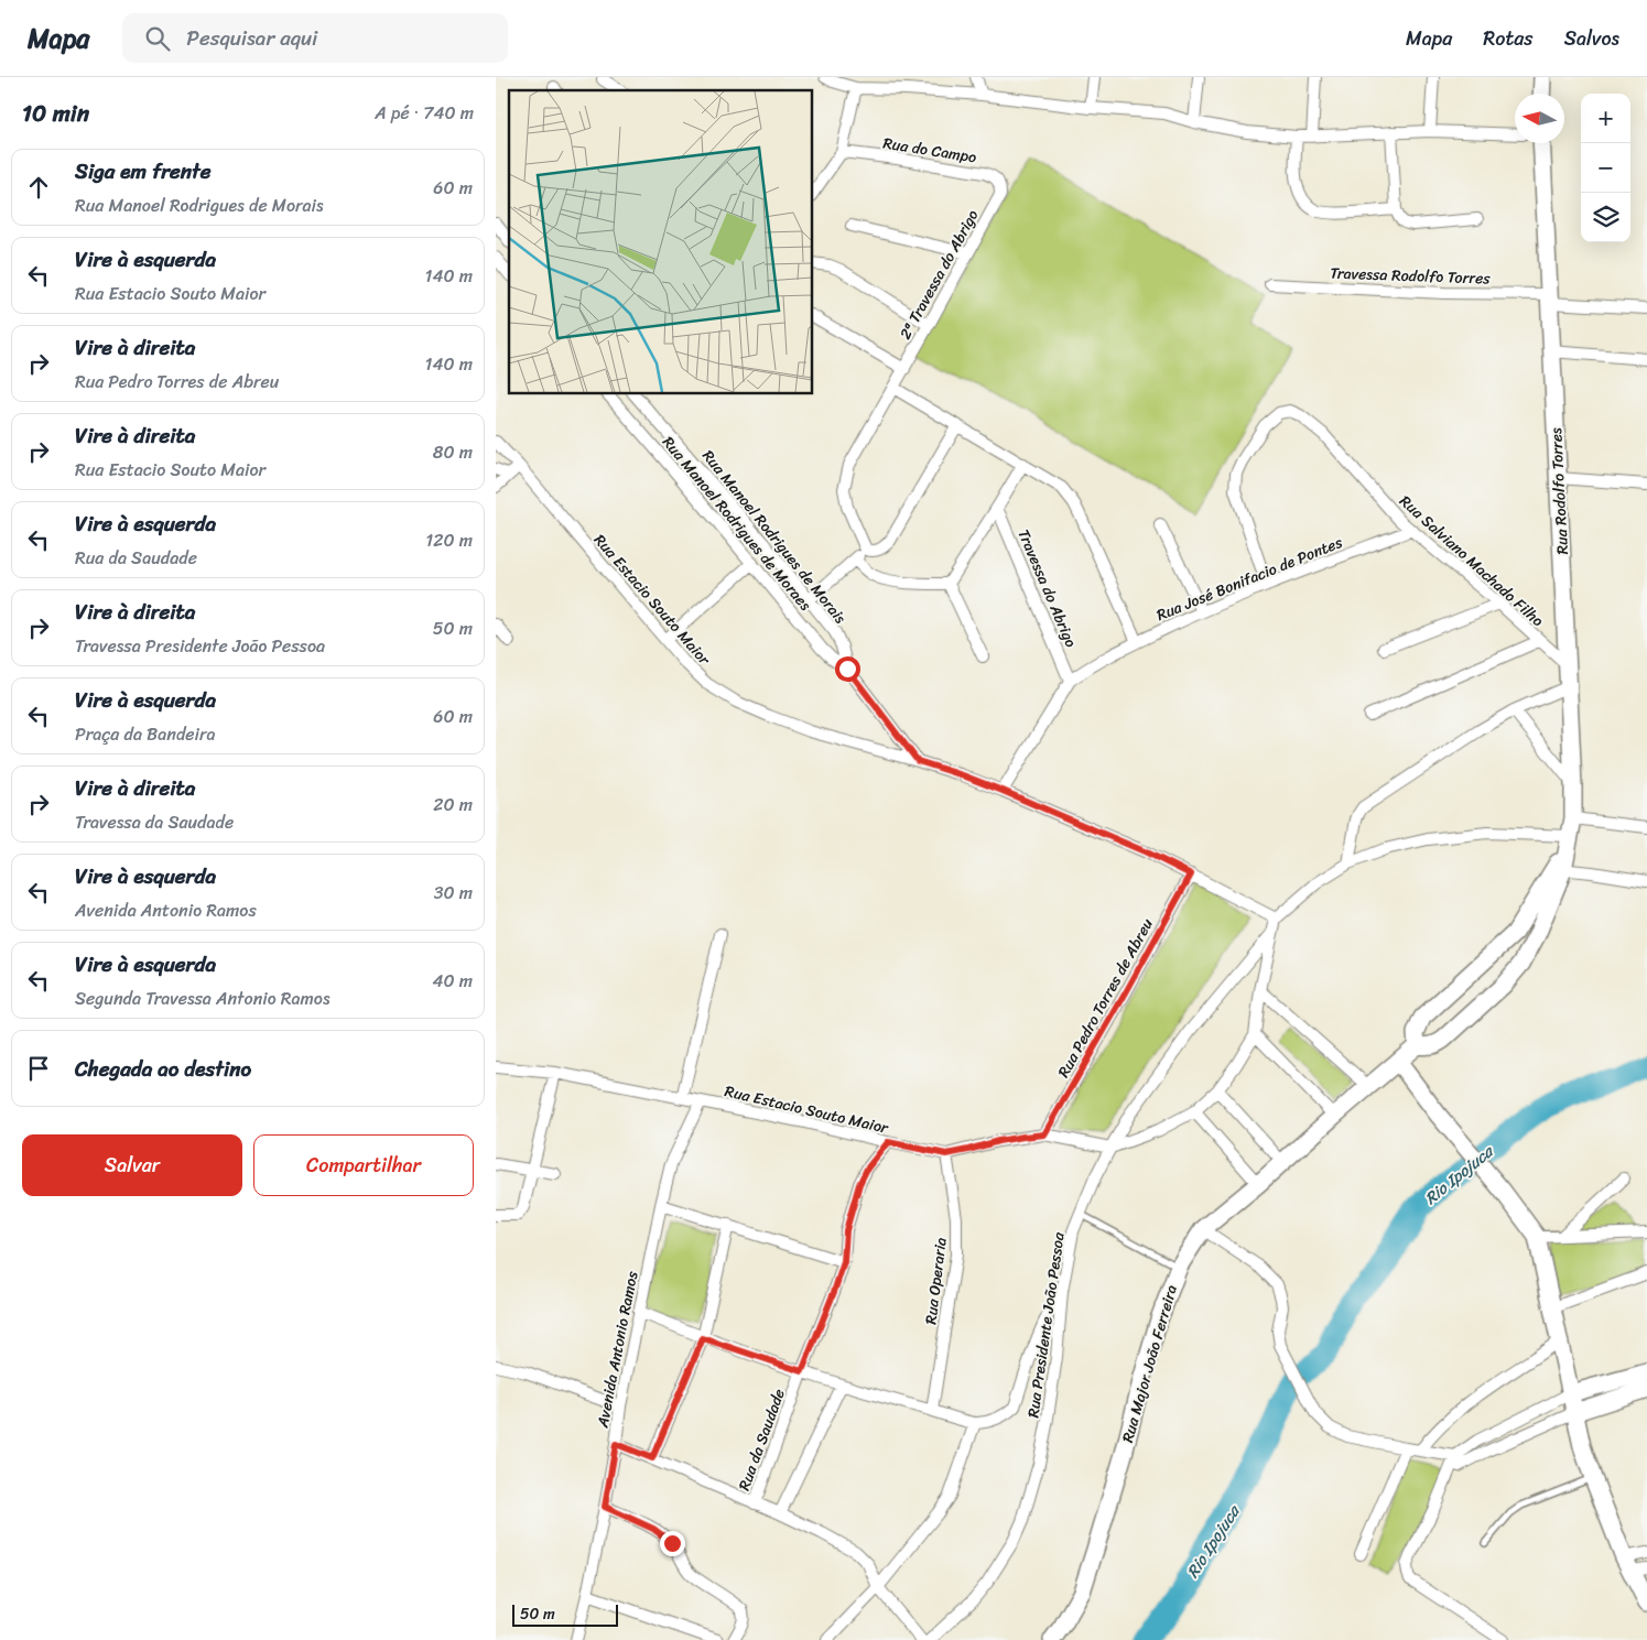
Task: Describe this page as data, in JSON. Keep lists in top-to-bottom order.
{
  "streets": {
    "main road": ["Rua Rodolfo Torres", "Rua Major João Ferreira"],
    "street": [
      "Rua do Campo",
      "2ª Travessa do Abrigo",
      "Travessa Rodolfo Torres",
      "Rua Manoel Rodrigues de Moraes",
      "Rua Manoel Rodrigues de Morais",
      "Rua Salviano Machado Filho",
      "Rua José Bonifacio de Pontes",
      "Travessa do Abrigo",
      "Rua Estacio Souto Maior",
      "Rua Pedro Torres de Abreu",
      "Rua Operaria",
      "Rua Presidente João Pessoa",
      "Avenida Antonio Ramos",
      "Rua da Saudade"
    ]
  },
  "crossings": [
    ["Rua do Campo", "2ª Travessa do Abrigo"],
    ["Travessa Rodolfo Torres", "Rua Rodolfo Torres"],
    ["Rua Rodolfo Torres", "Rua Salviano Machado Filho"],
    ["Rua Rodolfo Torres", "Rua Major João Ferreira"],
    ["Rua Manoel Rodrigues de Moraes", "Rua Manoel Rodrigues de Morais"],
    ["Rua Manoel Rodrigues de Morais", "Rua Estacio Souto Maior"],
    ["Rua Salviano Machado Filho", "Rua José Bonifacio de Pontes"],
    ["Rua José Bonifacio de Pontes", "Travessa do Abrigo"],
    ["Rua José Bonifacio de Pontes", "Rua Estacio Souto Maior"],
    ["Rua Estacio Souto Maior", "Rua Pedro Torres de Abreu"],
    ["Rua Estacio Souto Maior", "Rua Operaria"],
    ["Rua Estacio Souto Maior", "Rua Presidente João Pessoa"],
    ["Rua Estacio Souto Maior", "Avenida Antonio Ramos"],
    ["Rua Estacio Souto Maior", "Rua da Saudade"]
  ],
  "water": ["Rio Ipojuca"],
  "scale_bar": "50 m",
  "north": "left",
  "page": {
    "header": "Mapa",
    "search": "Pesquisar aqui",
    "nav": ["Mapa", "Rotas", "Salvos"],
    "heading": ["10 min", "A pé · 740 m"],
    "map_buttons": ["+", "−"],
    "list": [
      ["Siga em frente", "Rua Manoel Rodrigues de Morais", "60 m"],
      ["Vire à esquerda", "Rua Estacio Souto Maior", "140 m"],
      ["Vire à direita", "Rua Pedro Torres de Abreu", "140 m"],
      ["Vire à direita", "Rua Estacio Souto Maior", "80 m"],
      ["Vire à esquerda", "Rua da Saudade", "120 m"],
      ["Vire à direita", "Travessa Presidente João Pessoa", "50 m"],
      ["Vire à esquerda", "Praça da Bandeira", "60 m"],
      ["Vire à direita", "Travessa da Saudade", "20 m"],
      ["Vire à esquerda", "Avenida Antonio Ramos", "30 m"],
      ["Vire à esquerda", "Segunda Travessa Antonio Ramos", "40 m"],
      "Chegada ao destino"
    ],
    "buttons": ["Salvar", "Compartilhar"],
    "scale": "50 m"
  }
}
